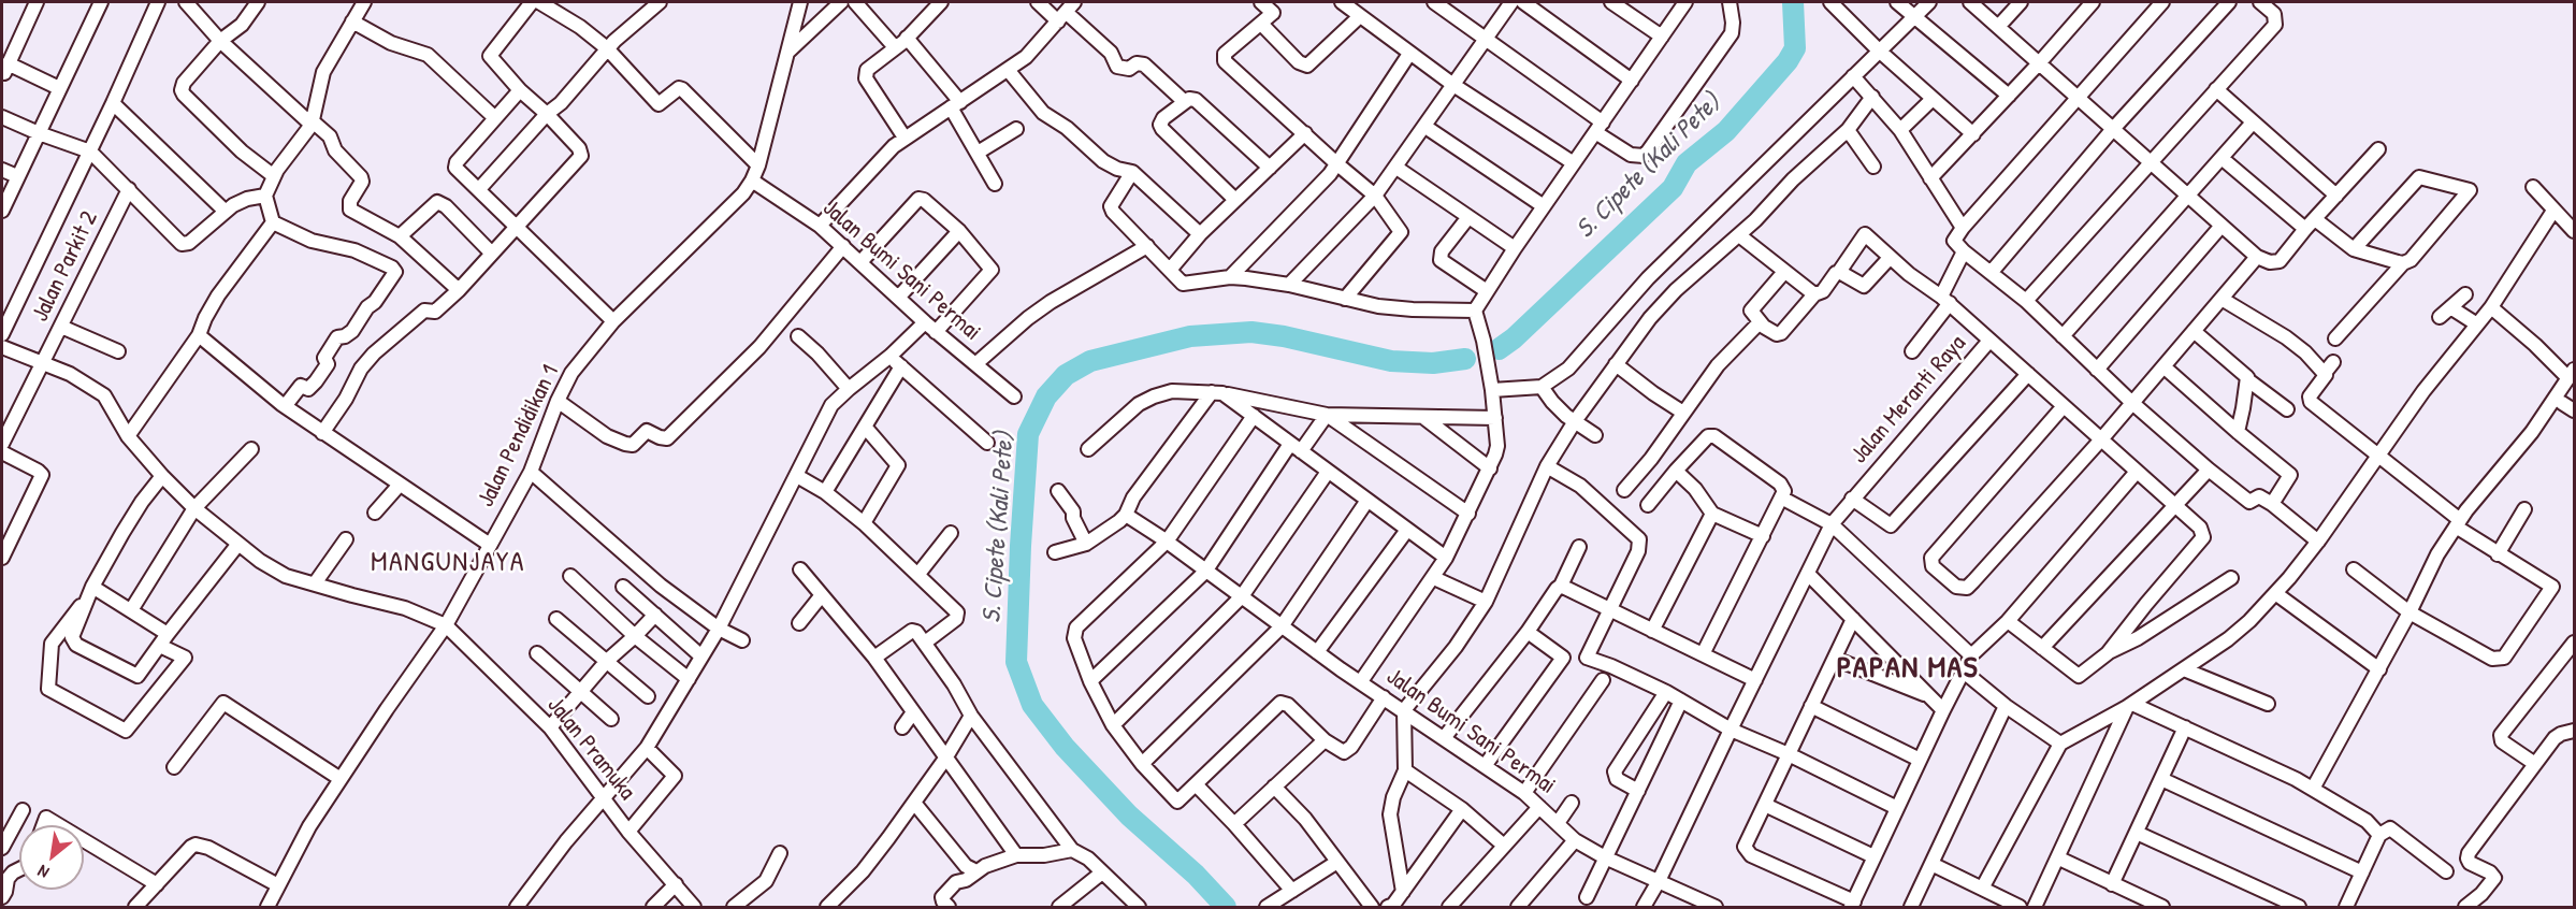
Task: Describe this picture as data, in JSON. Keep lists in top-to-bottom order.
{
  "streets": {
    "street": [
      "Jalan Parkit 2",
      "Jalan Bumi Sani Permai",
      "Jalan Meranti Raya",
      "Jalan Pendidikan 1",
      "Jalan Pramuka"
    ]
  },
  "crossings": [
    ["Jalan Bumi Sani Permai", "Jalan Meranti Raya"],
    ["Jalan Bumi Sani Permai", "Jalan Pendidikan 1"],
    ["Jalan Pendidikan 1", "Jalan Pramuka"]
  ],
  "districts": ["MANGUNJAYA", "PAPAN MAS"],
  "water": ["S. Cipete (Kali Pete)"],
  "north": "bottom left"
}
